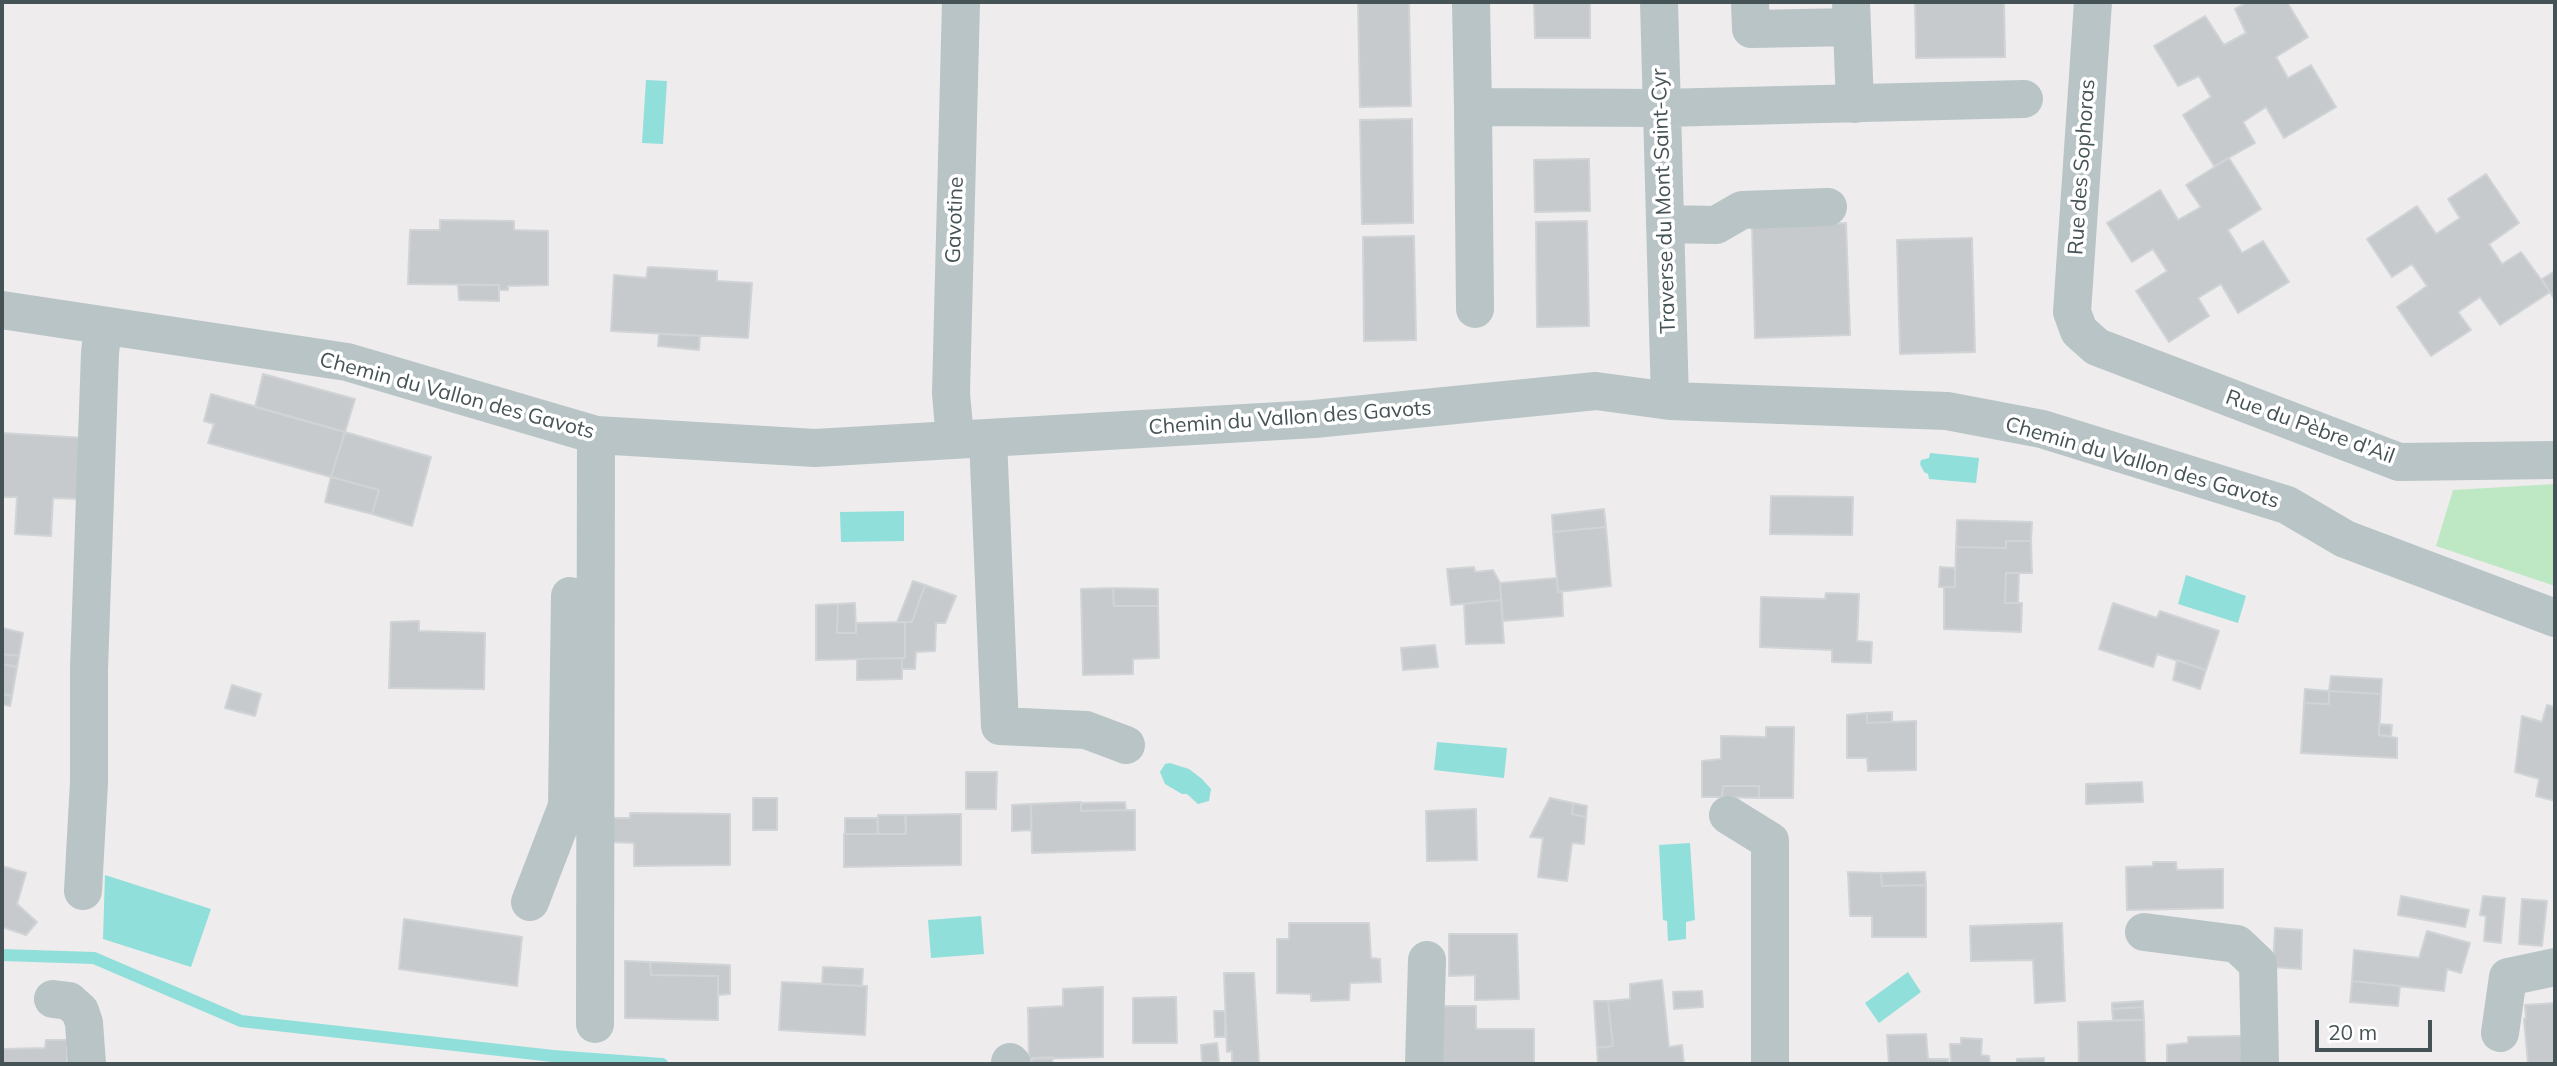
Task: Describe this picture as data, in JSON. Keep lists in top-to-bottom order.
{
  "streets": {
    "street": [
      "Rue des Sophoras",
      "Traverse du Mont Saint-Cyr",
      "Gavotine",
      "Chemin du Vallon des Gavots",
      "Rue du Pèbre d'Ail"
    ]
  },
  "crossings": [
    ["Rue des Sophoras", "Rue du Pèbre d'Ail"],
    ["Traverse du Mont Saint-Cyr", "Chemin du Vallon des Gavots"],
    ["Gavotine", "Chemin du Vallon des Gavots"]
  ],
  "scale_bar": "20 m"
}
